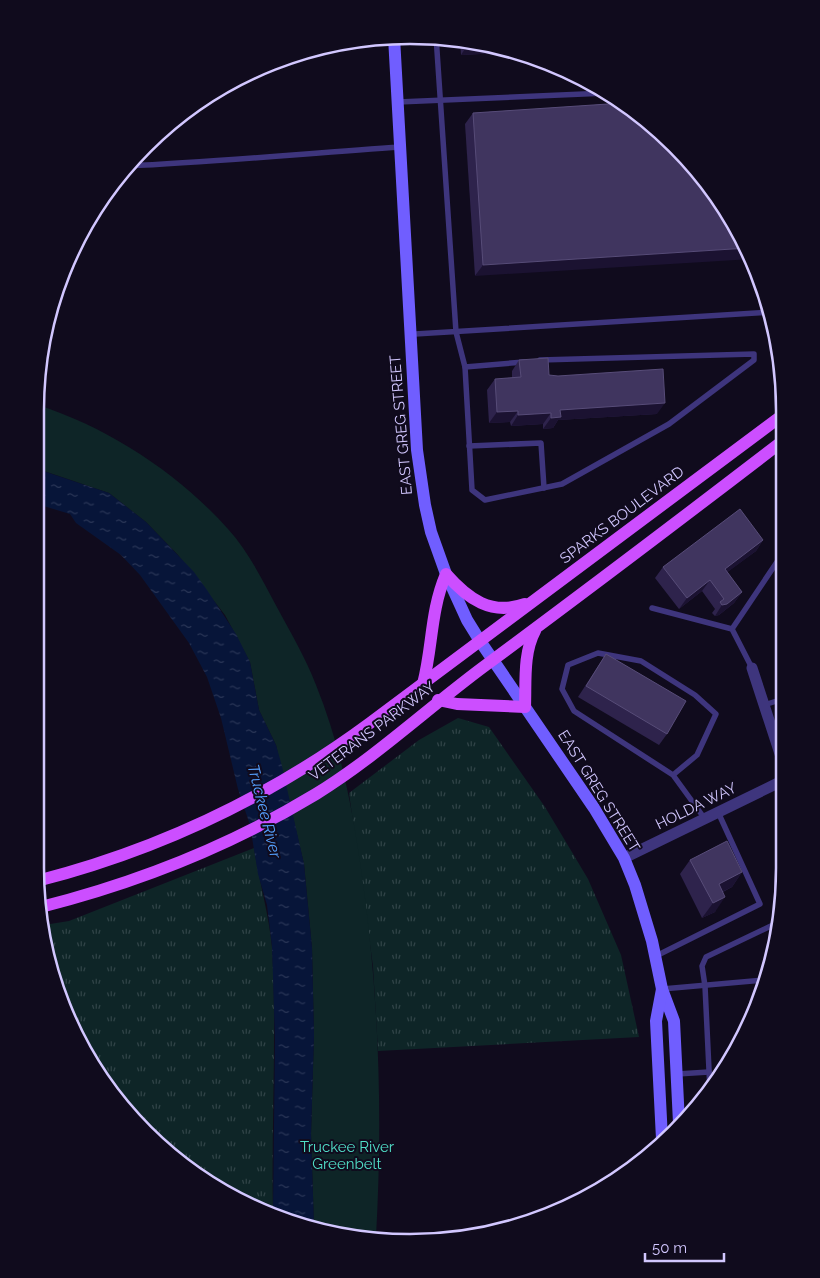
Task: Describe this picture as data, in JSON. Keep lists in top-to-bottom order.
{
  "streets": {
    "main road": ["EAST GREG STREET", "SPARKS BOULEVARD", "VETERANS PARKWAY"],
    "street": ["HOLDA WAY"]
  },
  "crossings": [
    ["EAST GREG STREET", "SPARKS BOULEVARD"],
    ["EAST GREG STREET", "VETERANS PARKWAY"],
    ["EAST GREG STREET", "HOLDA WAY"],
    ["SPARKS BOULEVARD", "VETERANS PARKWAY"]
  ],
  "water": ["Truckee River"],
  "parks": ["Truckee River Greenbelt"],
  "scale_bar": "50 m"
}
